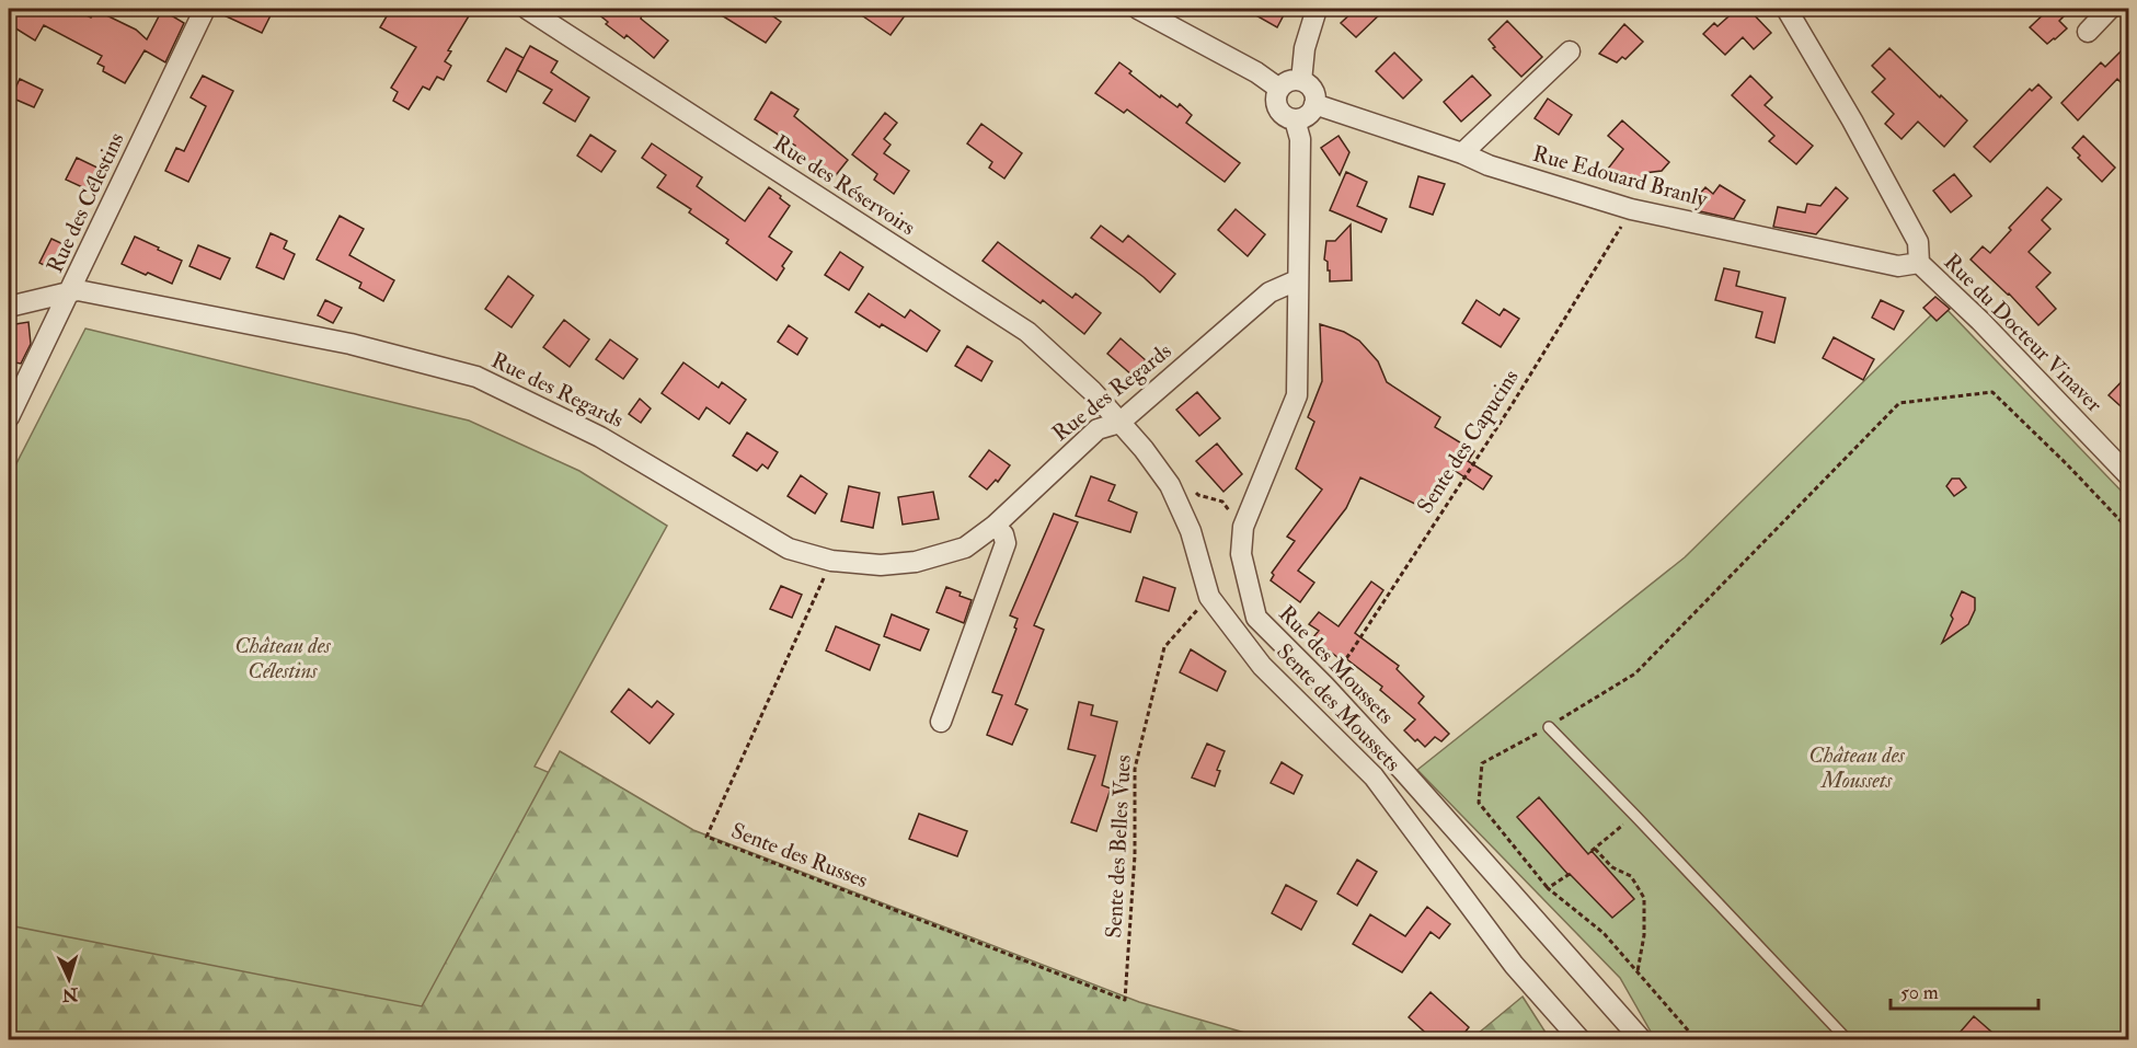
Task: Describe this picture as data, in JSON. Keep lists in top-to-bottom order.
{
  "streets": {
    "street": [
      "Rue Edouard Branly",
      "Rue des Réservoirs",
      "Rue des Célestins",
      "Rue du Docteur Vinaver",
      "Rue des Regards",
      "Rue des Moussets",
      "Sente des Moussets"
    ],
    "path": ["Sente des Capucins", "Sente des Belles Vues", "Sente des Russes"]
  },
  "crossings": [
    ["Rue Edouard Branly", "Rue du Docteur Vinaver"],
    ["Rue Edouard Branly", "Sente des Capucins"],
    ["Rue Edouard Branly", "Rue des Moussets"],
    ["Rue des Réservoirs", "Rue des Regards"],
    ["Rue des Réservoirs", "Sente des Moussets"],
    ["Rue des Célestins", "Rue des Regards"],
    ["Rue des Regards", "Rue des Moussets"],
    ["Rue des Regards", "Sente des Moussets"],
    ["Rue des Regards", "Sente des Russes"],
    ["Sente des Capucins", "Rue des Moussets"],
    ["Sente des Moussets", "Sente des Belles Vues"],
    ["Sente des Belles Vues", "Sente des Russes"]
  ],
  "parks": ["Château des Célestins", "Château des Moussets"],
  "scale_bar": "50 m",
  "north": "bottom"
}
